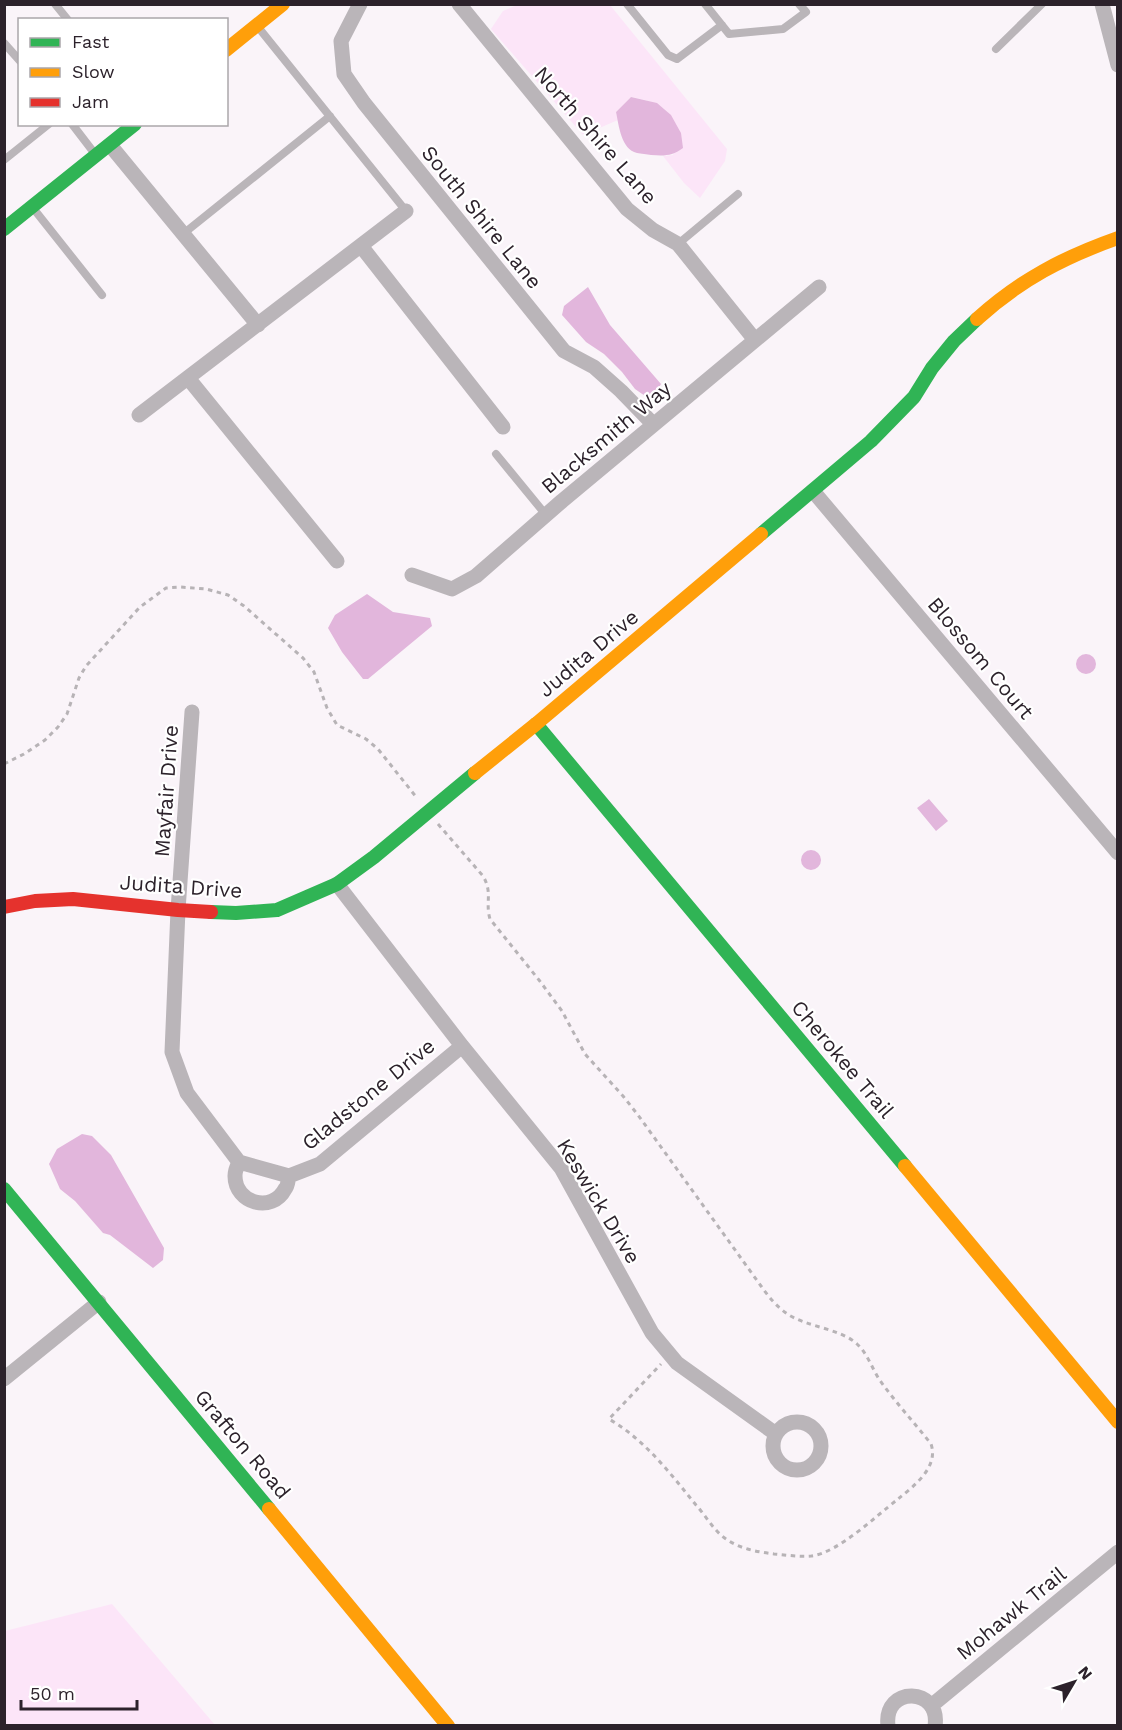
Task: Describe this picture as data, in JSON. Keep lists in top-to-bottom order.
{
  "streets": {
    "street": [
      "North Shire Lane",
      "South Shire Lane",
      "Blacksmith Way",
      "Judita Drive",
      "Blossom Court",
      "Mayfair Drive",
      "Cherokee Trail",
      "Gladstone Drive",
      "Keswick Drive",
      "Grafton Road",
      "Mohawk Trail"
    ]
  },
  "crossings": [
    ["North Shire Lane", "Blacksmith Way"],
    ["South Shire Lane", "Blacksmith Way"],
    ["Judita Drive", "Blossom Court"],
    ["Judita Drive", "Mayfair Drive"],
    ["Judita Drive", "Cherokee Trail"],
    ["Judita Drive", "Keswick Drive"],
    ["Mayfair Drive", "Gladstone Drive"],
    ["Gladstone Drive", "Keswick Drive"]
  ],
  "legend": ["Fast", "Slow", "Jam"],
  "scale_bar": "50 m",
  "north": "top right"
}
